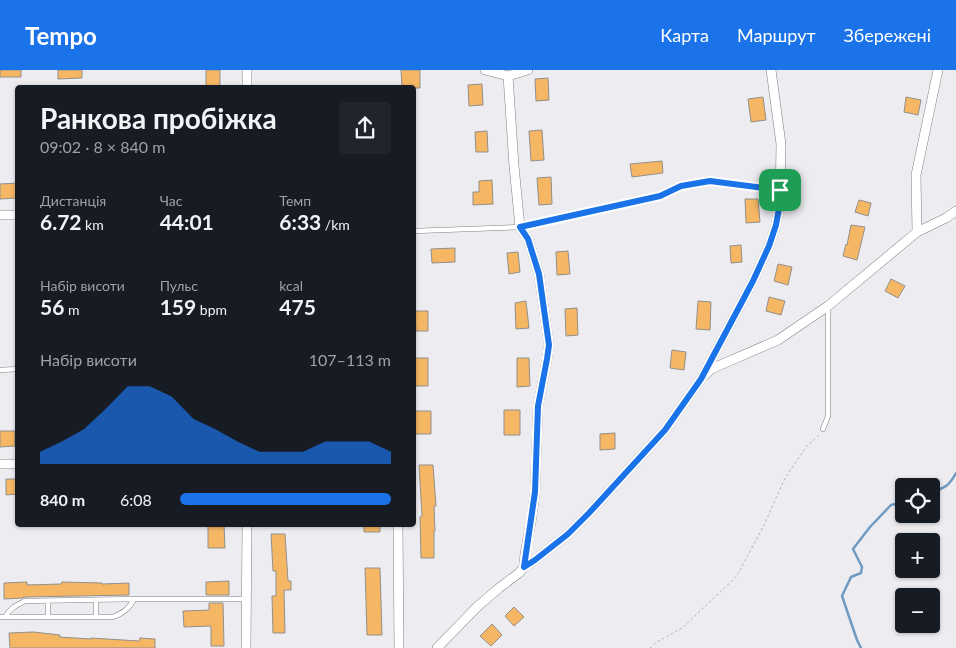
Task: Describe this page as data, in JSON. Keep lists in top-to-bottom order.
{
  "page": {
    "header": "Tempo",
    "nav": ["Карта", "Маршрут", "Збережені"],
    "heading": ["Ранкова пробіжка", "09:02 · 8 × 840 m"],
    "stats": [
      ["Дистанція", "6.72 km"],
      ["Час", "44:01"],
      ["Темп", "6:33 /km"],
      ["Набір висоти", "56 m"],
      ["Пульс", "159 bpm"],
      ["kcal", "475"]
    ],
    "chart": ["Набір висоти", "107–113 m"],
    "map_buttons": ["+", "−"],
    "list": [
      {
        "name": "840 m",
        "note": "6:08"
      }
    ]
  }
}
